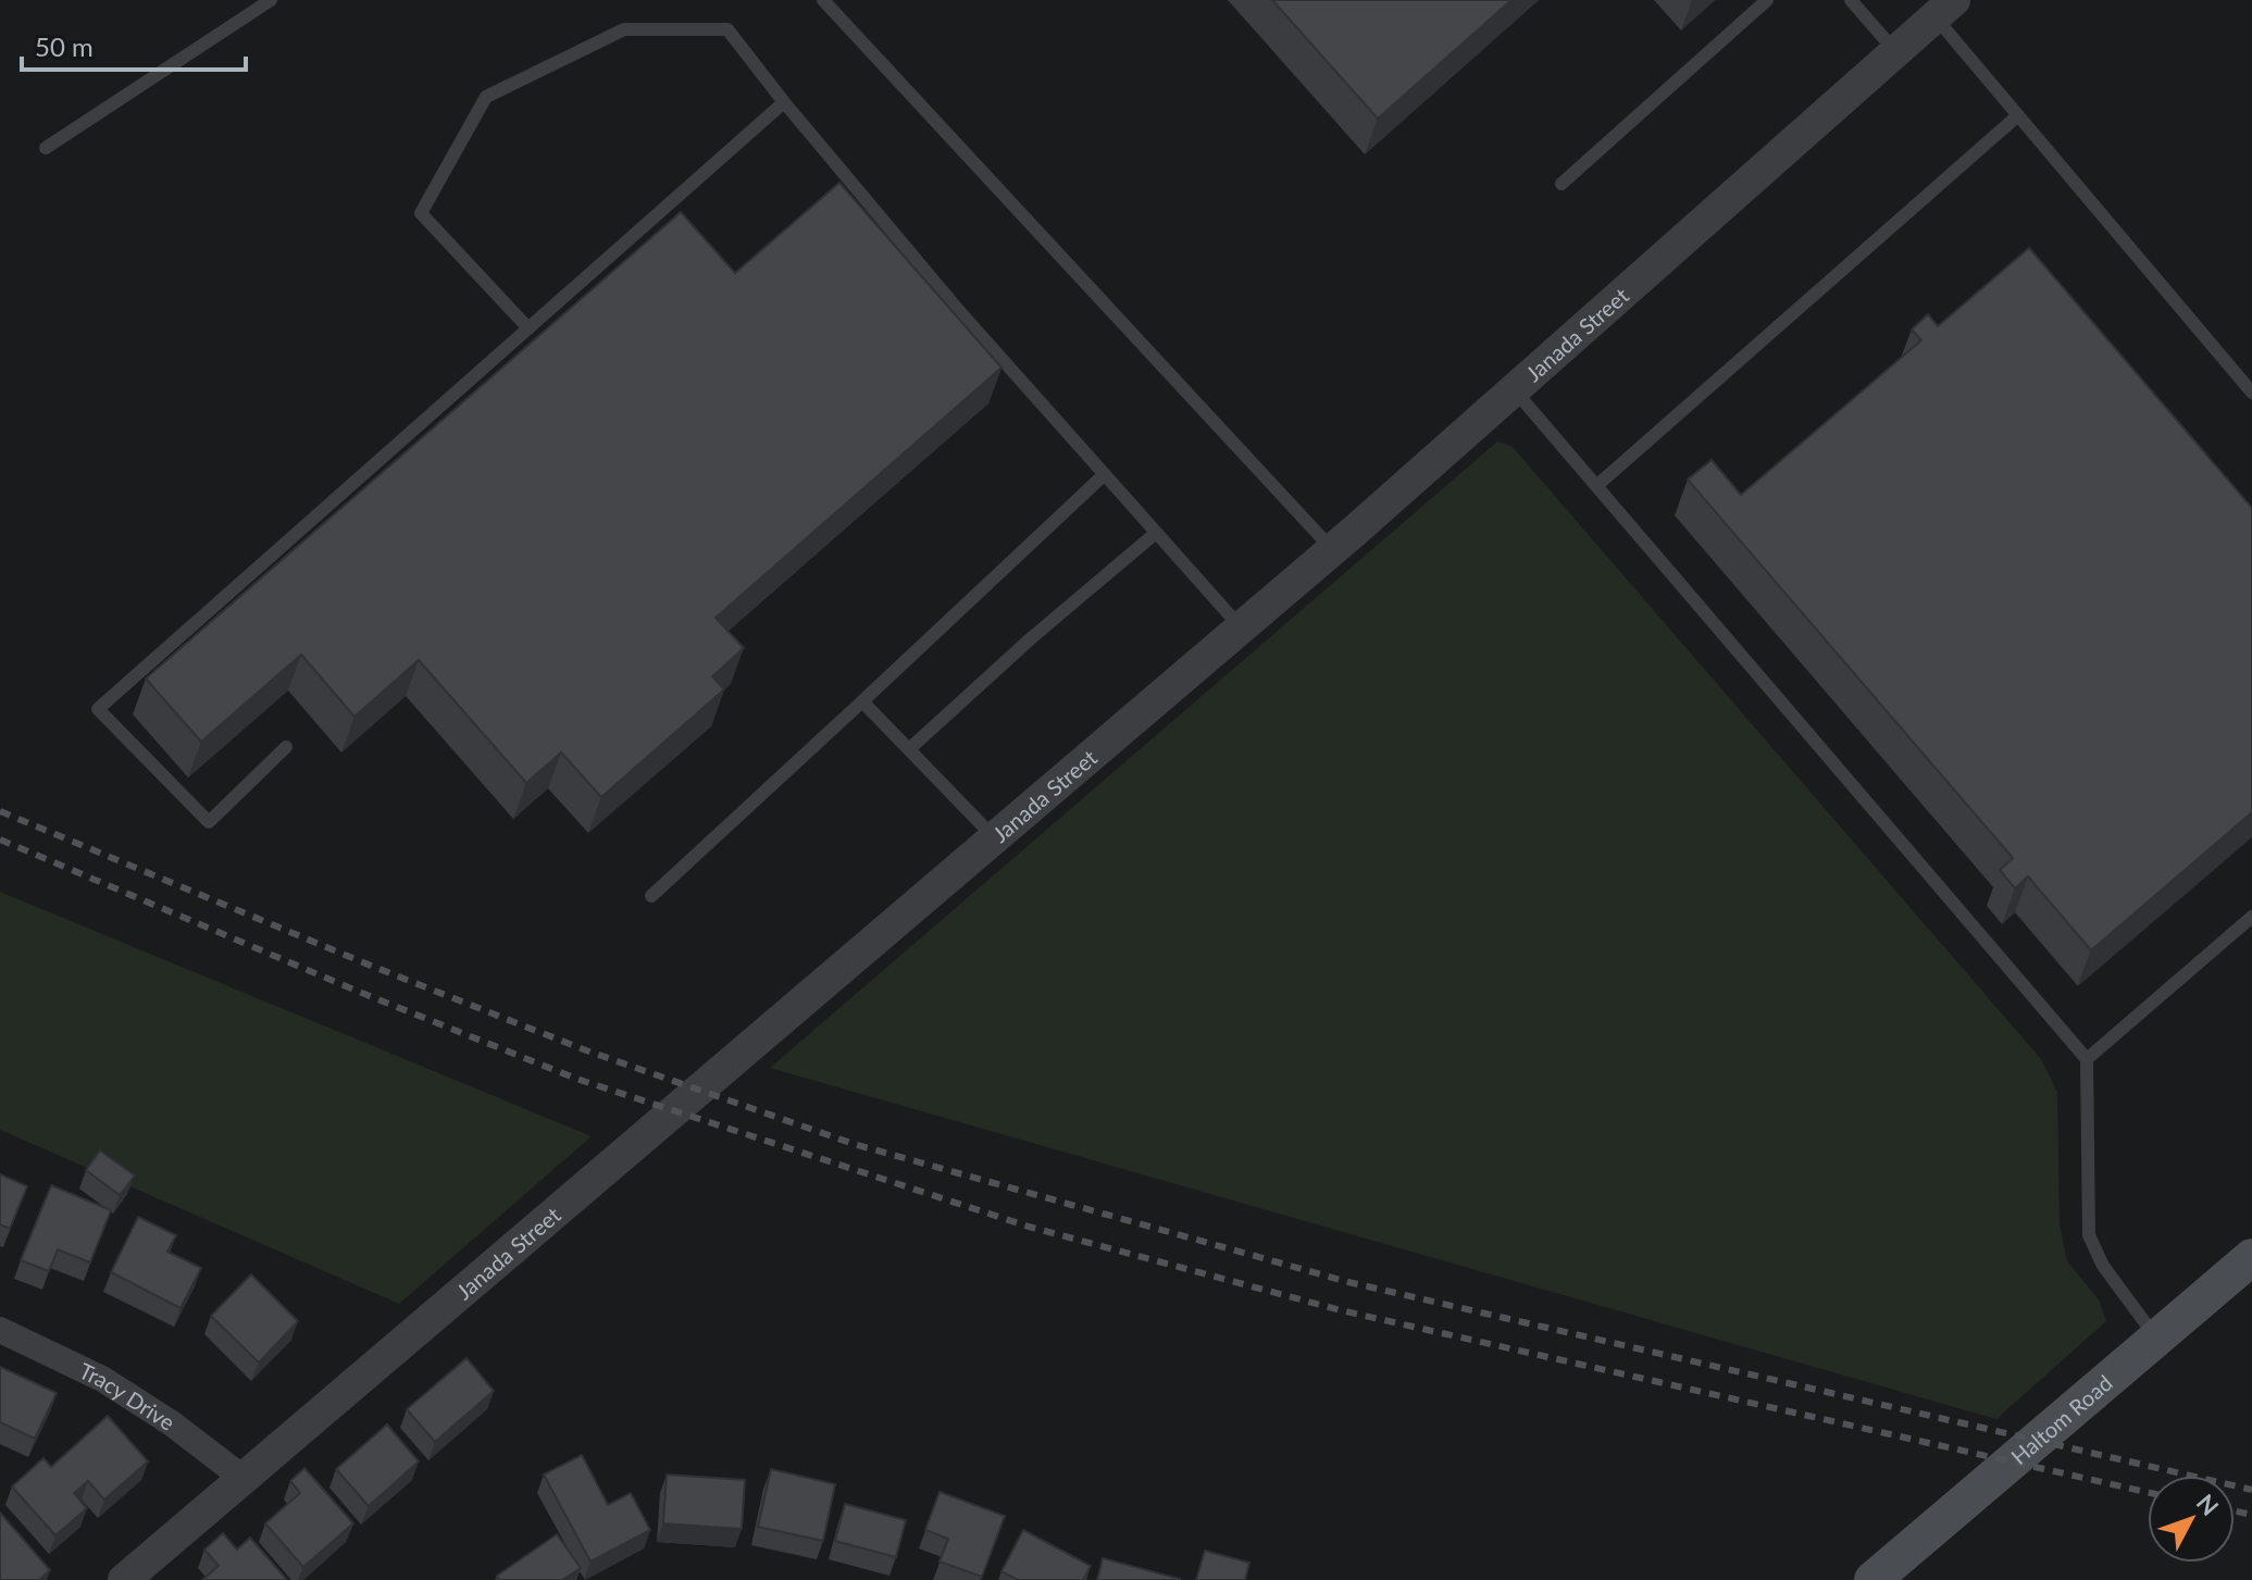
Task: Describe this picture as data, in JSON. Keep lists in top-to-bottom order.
{
  "streets": {
    "main road": ["Haltom Road"],
    "street": ["Janada Street", "Tracy Drive"]
  },
  "crossings": [
    ["Janada Street", "Tracy Drive"]
  ],
  "scale_bar": "50 m",
  "north": "top right"
}
